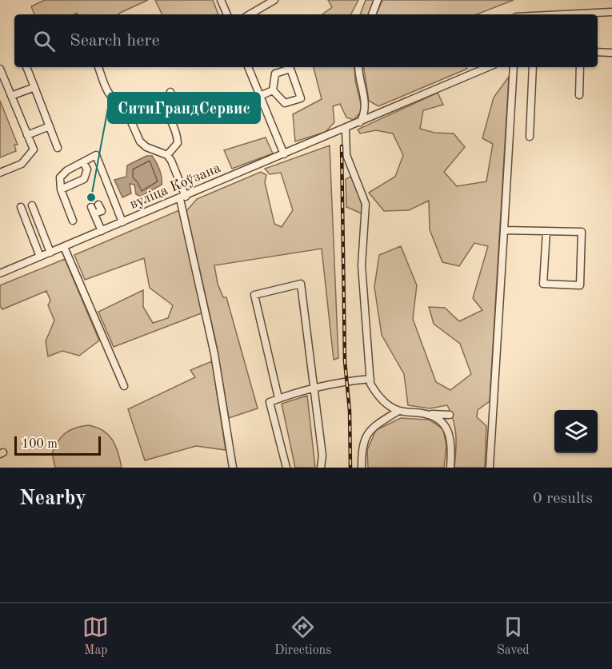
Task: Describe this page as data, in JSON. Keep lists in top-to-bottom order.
{
  "streets": {
    "street": ["вуліца Коўзана"]
  },
  "places": ["СитиГрандСервис"],
  "scale_bar": "100 m",
  "page": {
    "search": "Search here",
    "scale": "100 m",
    "heading": ["Nearby", "0 results"],
    "nav": ["Map", "Directions", "Saved"]
  }
}
